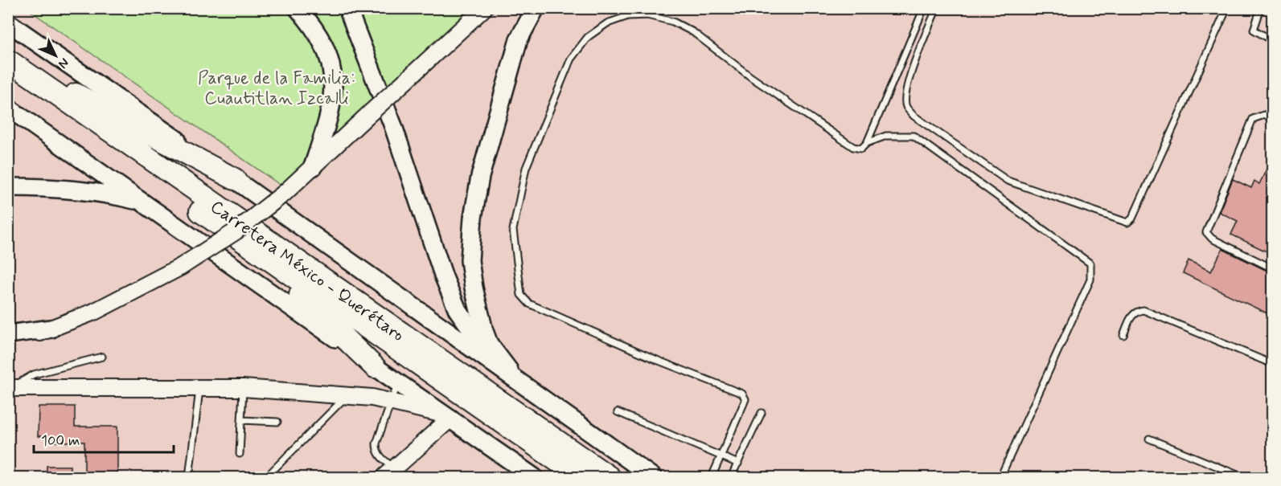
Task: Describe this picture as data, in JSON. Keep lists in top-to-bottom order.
{
  "streets": {
    "highway": ["Carretera México - Querétaro"]
  },
  "parks": ["Parque de la Familia: Cuautitlan Izcalli"],
  "scale_bar": "100 m",
  "north": "bottom right"
}
